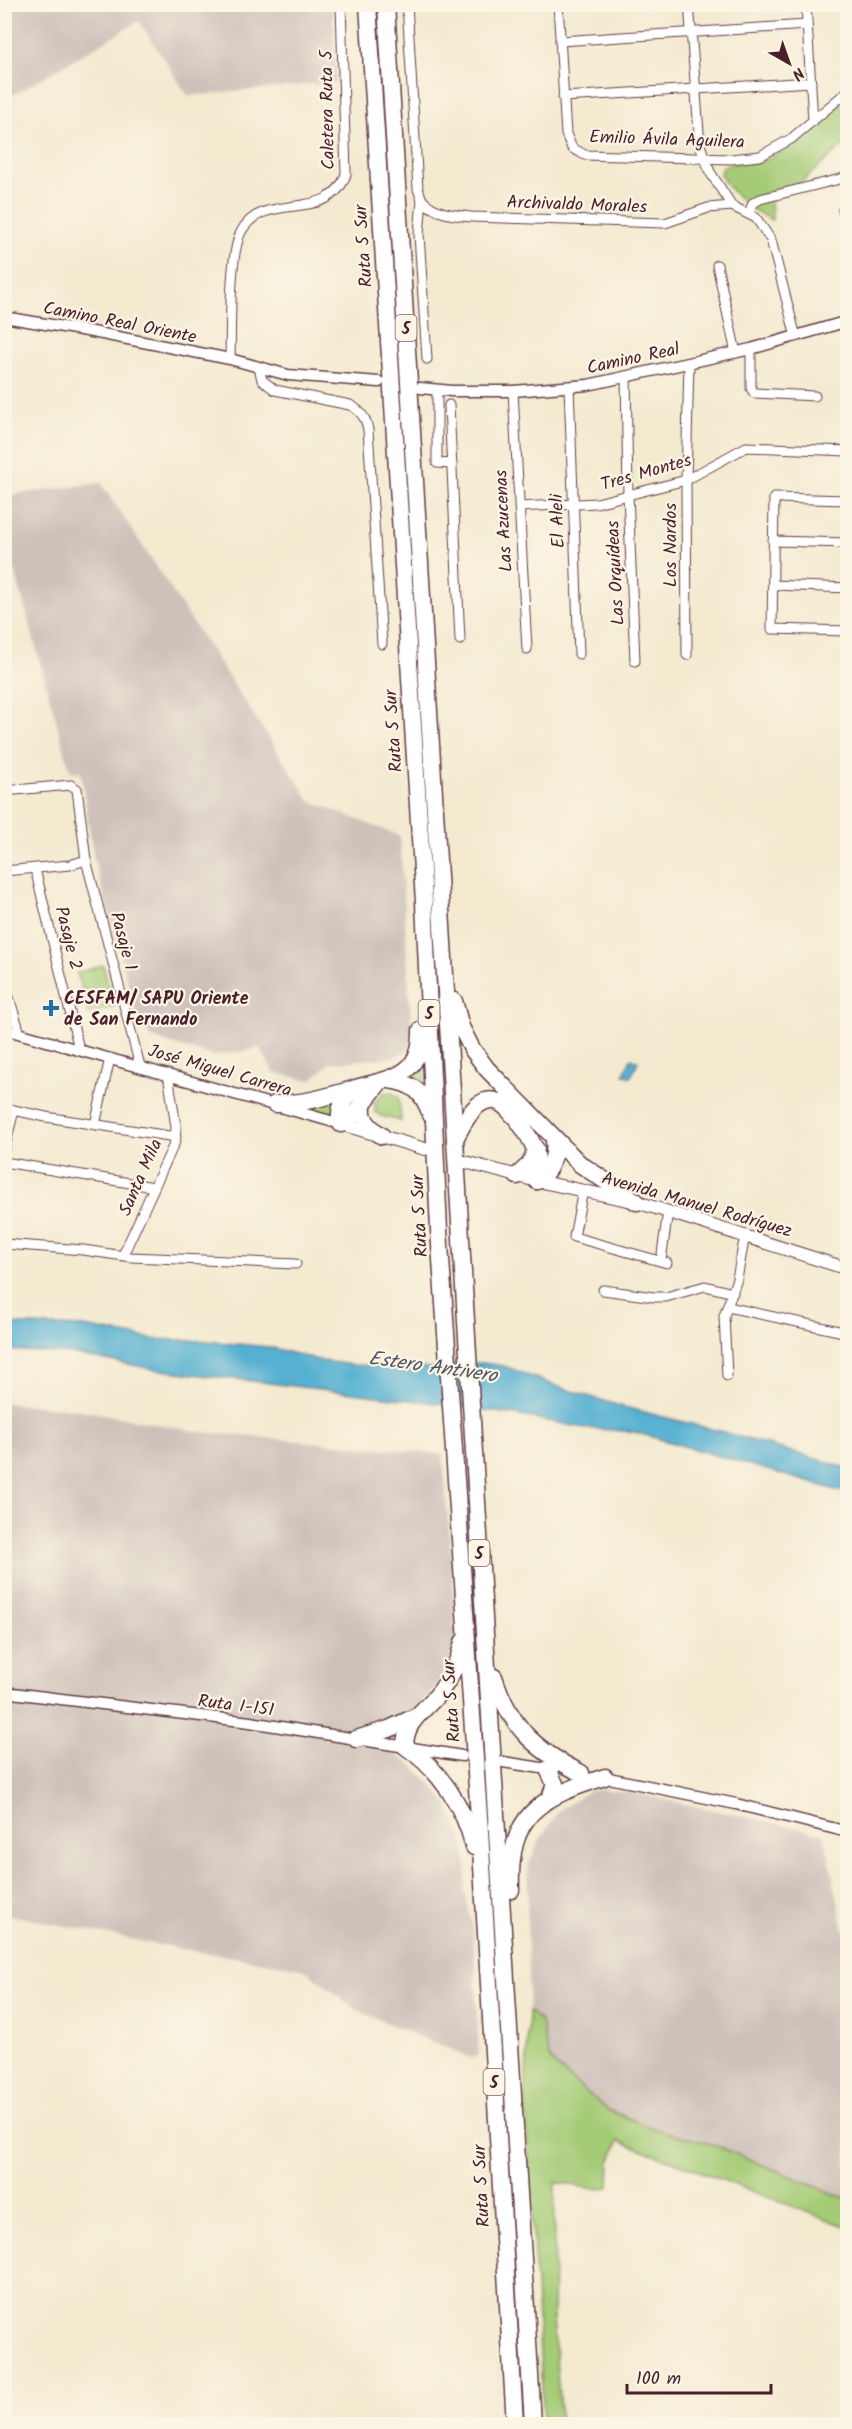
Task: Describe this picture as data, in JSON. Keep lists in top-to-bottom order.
{
  "streets": {
    "highway": ["Ruta 5 Sur", "5"],
    "main road": ["José Miguel Carrera", "Avenida Manuel Rodríguez"],
    "street": [
      "Caletera Ruta 5",
      "Emilio Ávila Aguilera",
      "Archivaldo Morales",
      "Camino Real Oriente",
      "Camino Real",
      "Tres Montes",
      "Las Azucenas",
      "El Aleli",
      "Los Nardos",
      "Las Orquídeas",
      "Pasaje 2",
      "Pasaje 1",
      "Santa Mila",
      "Ruta I-151"
    ]
  },
  "crossings": [
    ["Caletera Ruta 5", "Camino Real Oriente"],
    ["Camino Real", "Las Azucenas"],
    ["Camino Real", "El Aleli"],
    ["Camino Real", "Los Nardos"],
    ["Camino Real", "Las Orquídeas"],
    ["Tres Montes", "Las Azucenas"],
    ["Tres Montes", "El Aleli"],
    ["Tres Montes", "Los Nardos"],
    ["Tres Montes", "Las Orquídeas"],
    ["Pasaje 2", "José Miguel Carrera"],
    ["Pasaje 1", "José Miguel Carrera"],
    ["José Miguel Carrera", "Santa Mila"]
  ],
  "water": ["Estero Antivero"],
  "places": {
    "health": ["CESFAM/ SAPU Oriente de San Fernando"]
  },
  "scale_bar": "100 m",
  "north": "bottom right"
}
